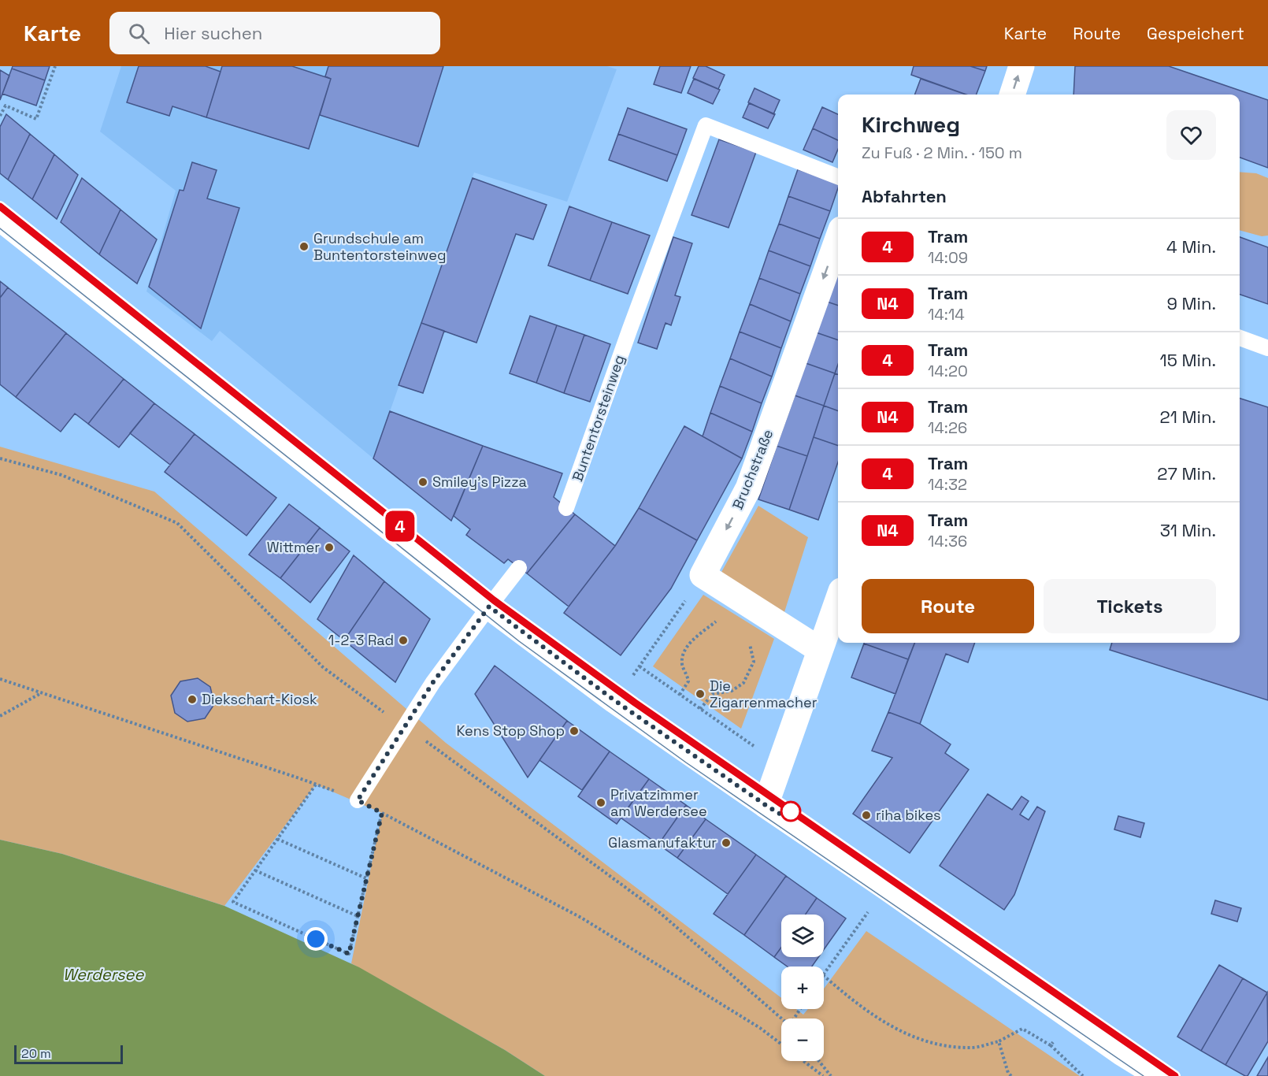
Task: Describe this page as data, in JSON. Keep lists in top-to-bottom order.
{
  "streets": {
    "street": ["Bruchstraße"],
    "lane": ["Buntentorsteinweg"]
  },
  "one_way": ["Bruchstraße"],
  "water": ["Werdersee"],
  "places": [
    "Grundschule am Buntentorsteinweg",
    "Smiley's Pizza",
    "Wittmer",
    "1-2-3 Rad",
    "Die Zigarrenmacher",
    "Diekschart-Kiosk",
    "Kens Stop Shop",
    "Privatzimmer am Werdersee",
    "riha bikes",
    "Glasmanufaktur"
  ],
  "lines": ["tram line 4"],
  "scale_bar": "20 m",
  "page": {
    "header": "Karte",
    "search": "Hier suchen",
    "nav": ["Karte", "Route", "Gespeichert"],
    "on_map": "4",
    "heading": [
      ["Kirchweg", "Zu Fuß · 2 Min. · 150 m"],
      "Abfahrten"
    ],
    "list": [
      {
        "mark": "4",
        "name": "Tram",
        "note": "14:09",
        "value": "4 Min."
      },
      {
        "mark": "N4",
        "name": "Tram",
        "note": "14:14",
        "value": "9 Min."
      },
      {
        "mark": "4",
        "name": "Tram",
        "note": "14:20",
        "value": "15 Min."
      },
      {
        "mark": "N4",
        "name": "Tram",
        "note": "14:26",
        "value": "21 Min."
      },
      {
        "mark": "4",
        "name": "Tram",
        "note": "14:32",
        "value": "27 Min."
      },
      {
        "mark": "N4",
        "name": "Tram",
        "note": "14:36",
        "value": "31 Min."
      }
    ],
    "buttons": ["Route", "Tickets"],
    "map_buttons": ["+", "−"],
    "scale": "20 m"
  }
}
